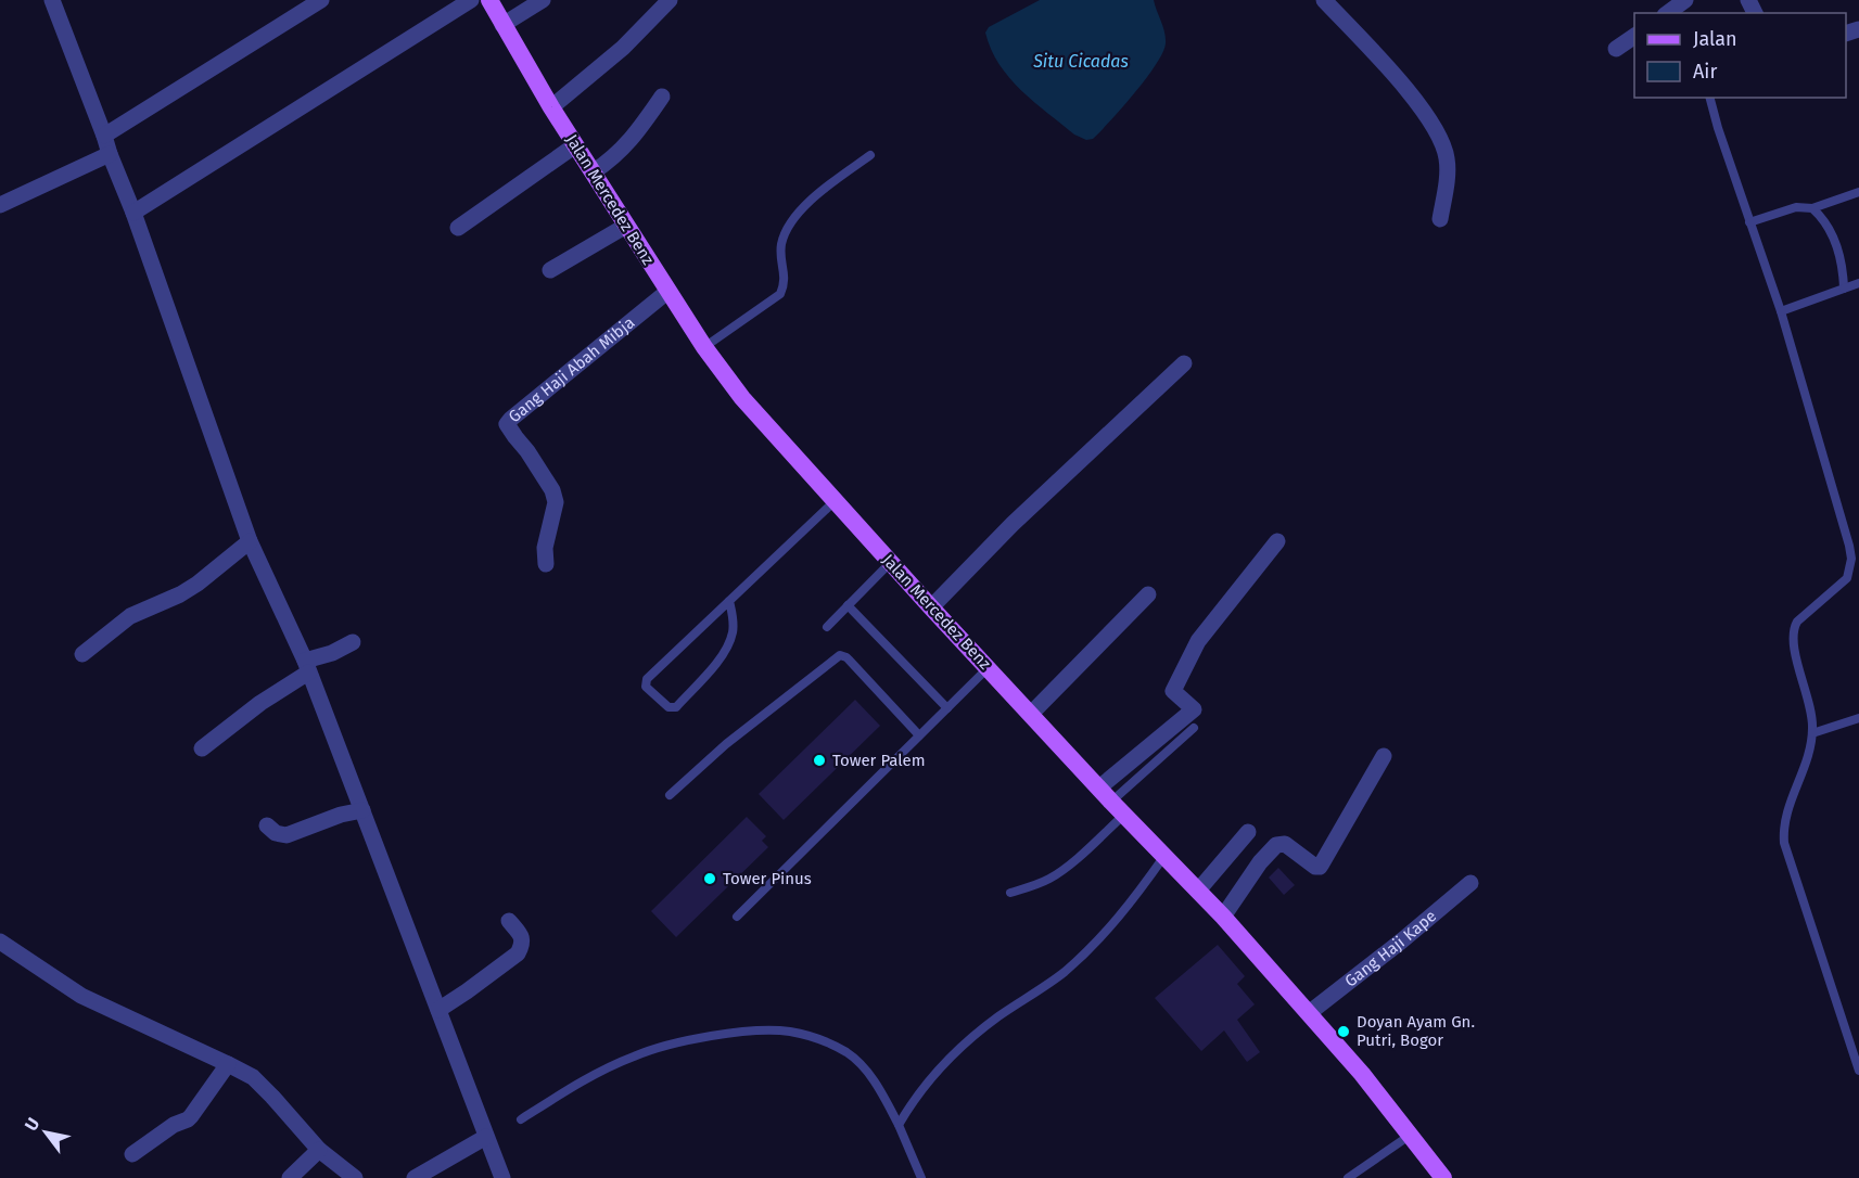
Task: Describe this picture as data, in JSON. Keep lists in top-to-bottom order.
{
  "streets": {
    "main road": ["Jalan Mercedez Benz"],
    "street": ["Gang Haji Abah Mibja", "Gang Haji Kape"]
  },
  "crossings": [
    ["Jalan Mercedez Benz", "Gang Haji Abah Mibja"],
    ["Jalan Mercedez Benz", "Gang Haji Kape"]
  ],
  "water": ["Situ Cicadas"],
  "places": ["Tower Palem", "Tower Pinus", "Doyan Ayam Gn. Putri, Bogor"],
  "legend": ["Jalan", "Air"],
  "north": "top left"
}
